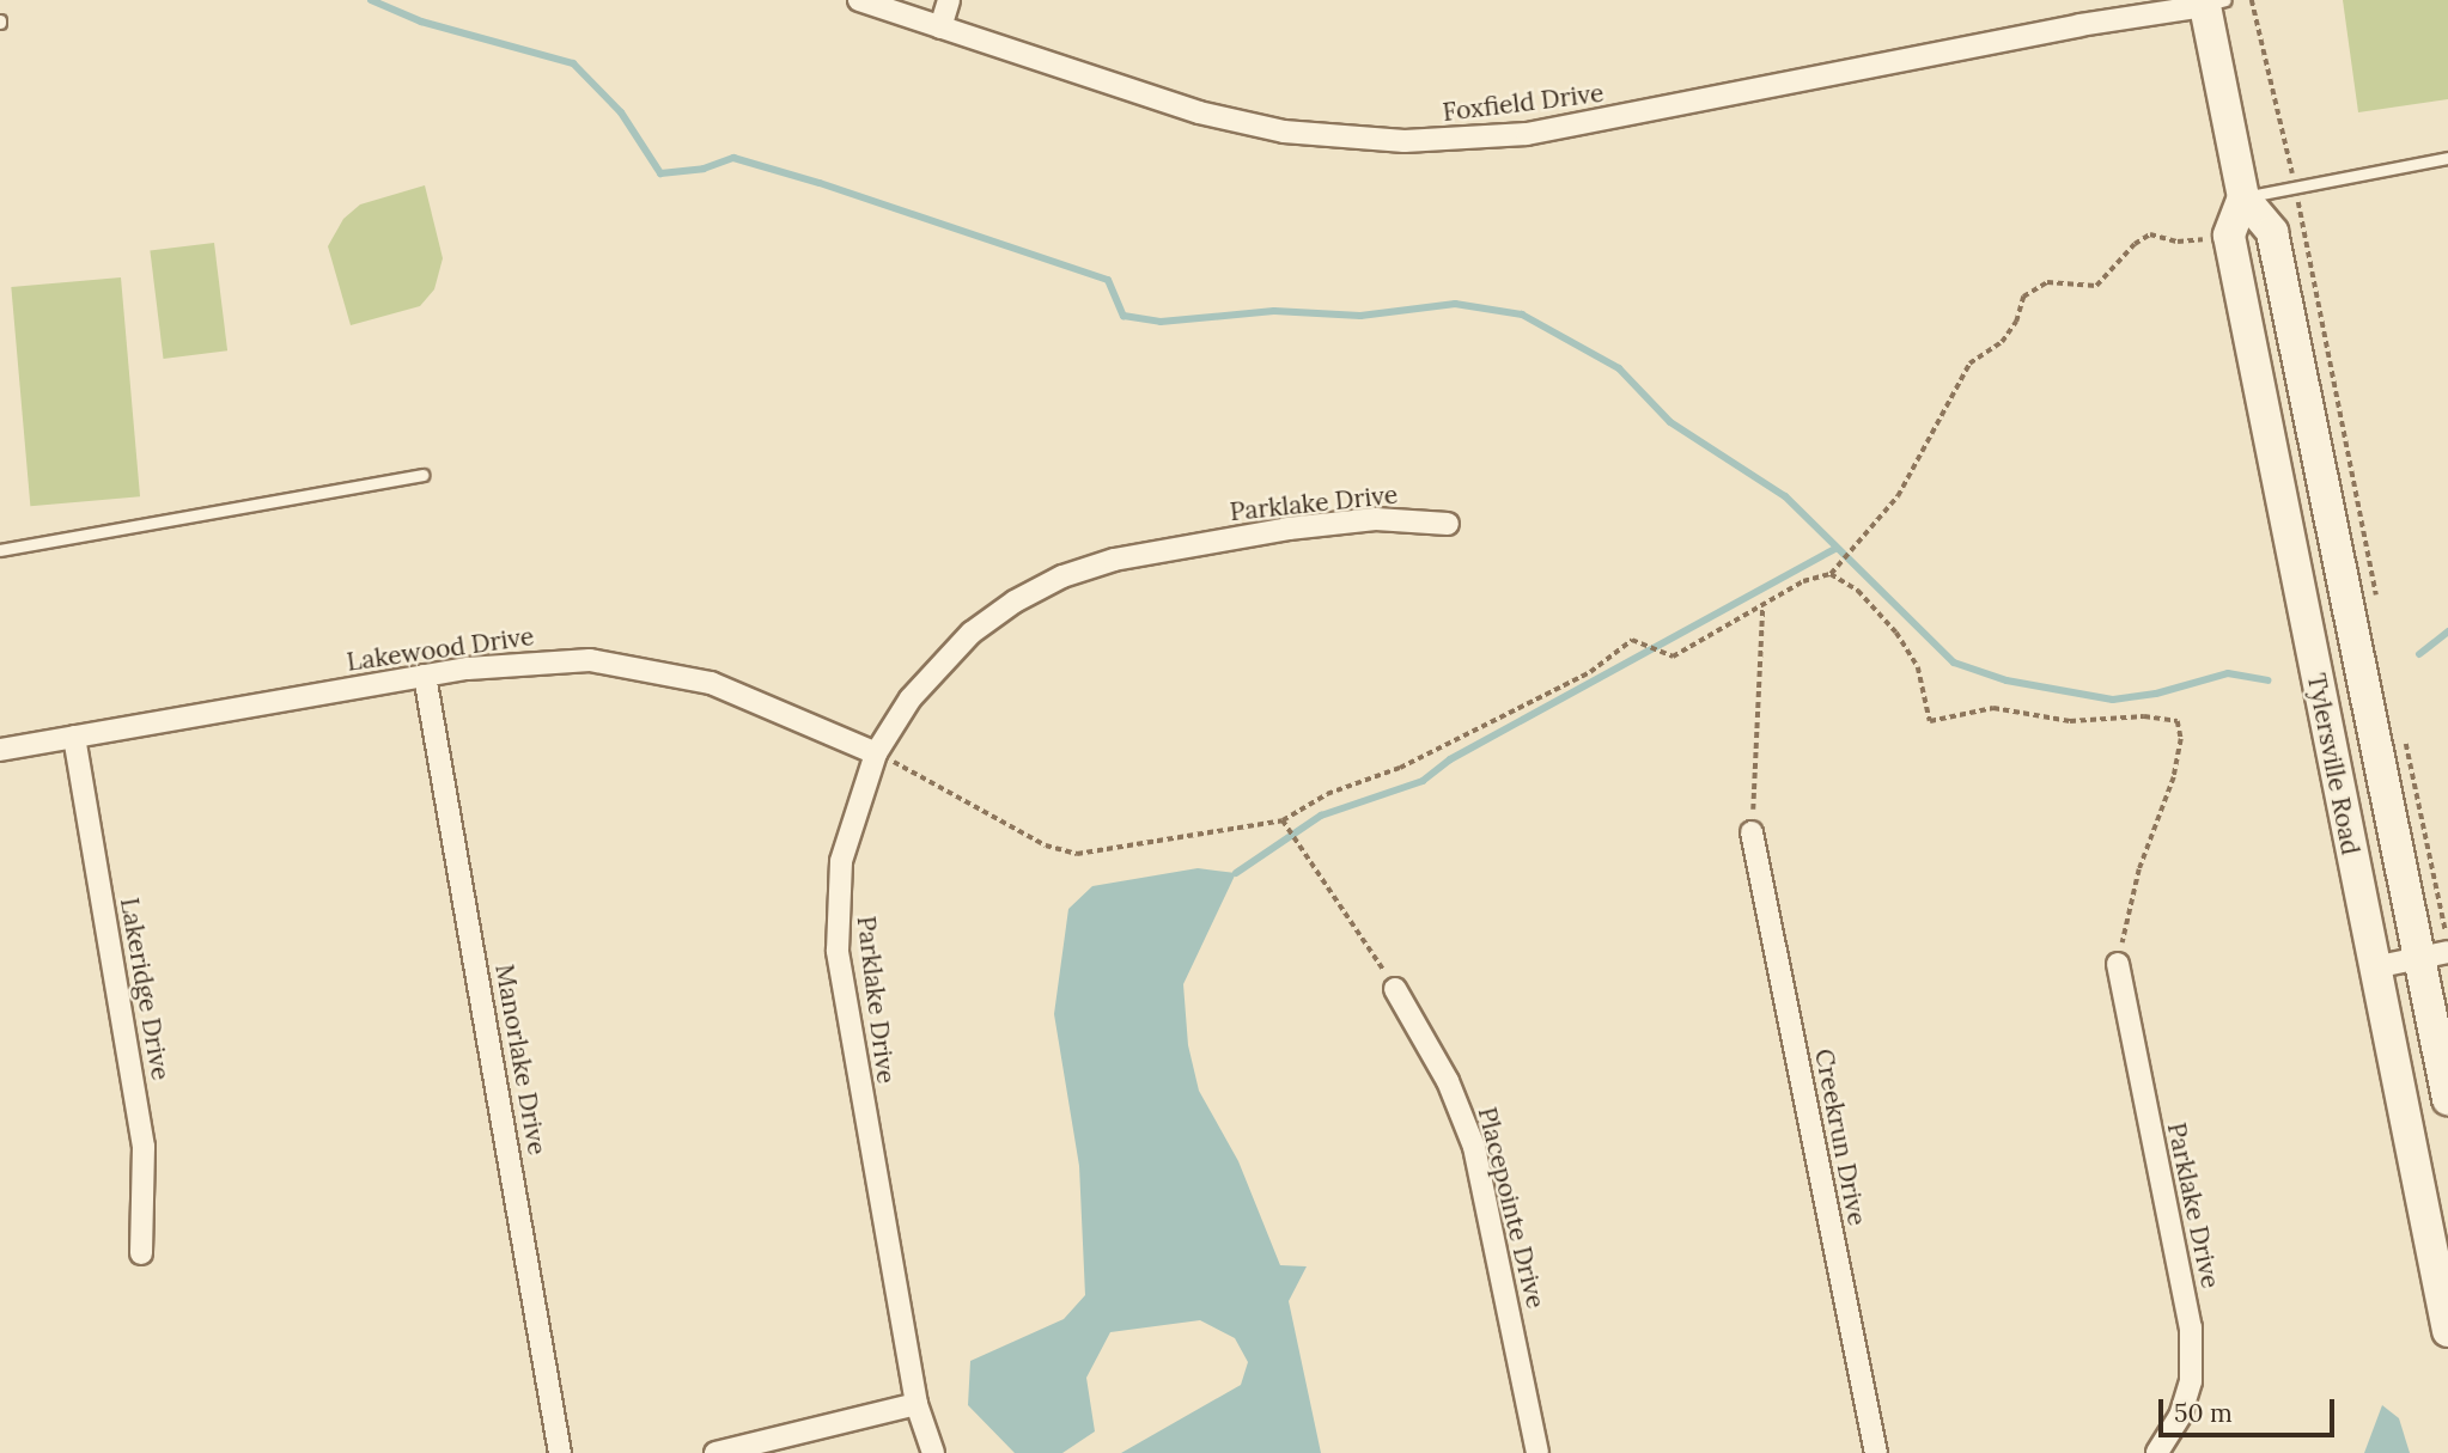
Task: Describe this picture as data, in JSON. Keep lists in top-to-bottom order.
{
  "streets": {
    "main road": ["Tylersville Road"],
    "street": [
      "Foxfield Drive",
      "Parklake Drive",
      "Lakewood Drive",
      "Lakeridge Drive",
      "Manorlake Drive",
      "Creekrun Drive",
      "Placepointe Drive"
    ]
  },
  "crossings": [
    ["Foxfield Drive", "Tylersville Road"],
    ["Parklake Drive", "Lakewood Drive"],
    ["Lakewood Drive", "Lakeridge Drive"],
    ["Lakewood Drive", "Manorlake Drive"]
  ],
  "scale_bar": "50 m"
}
